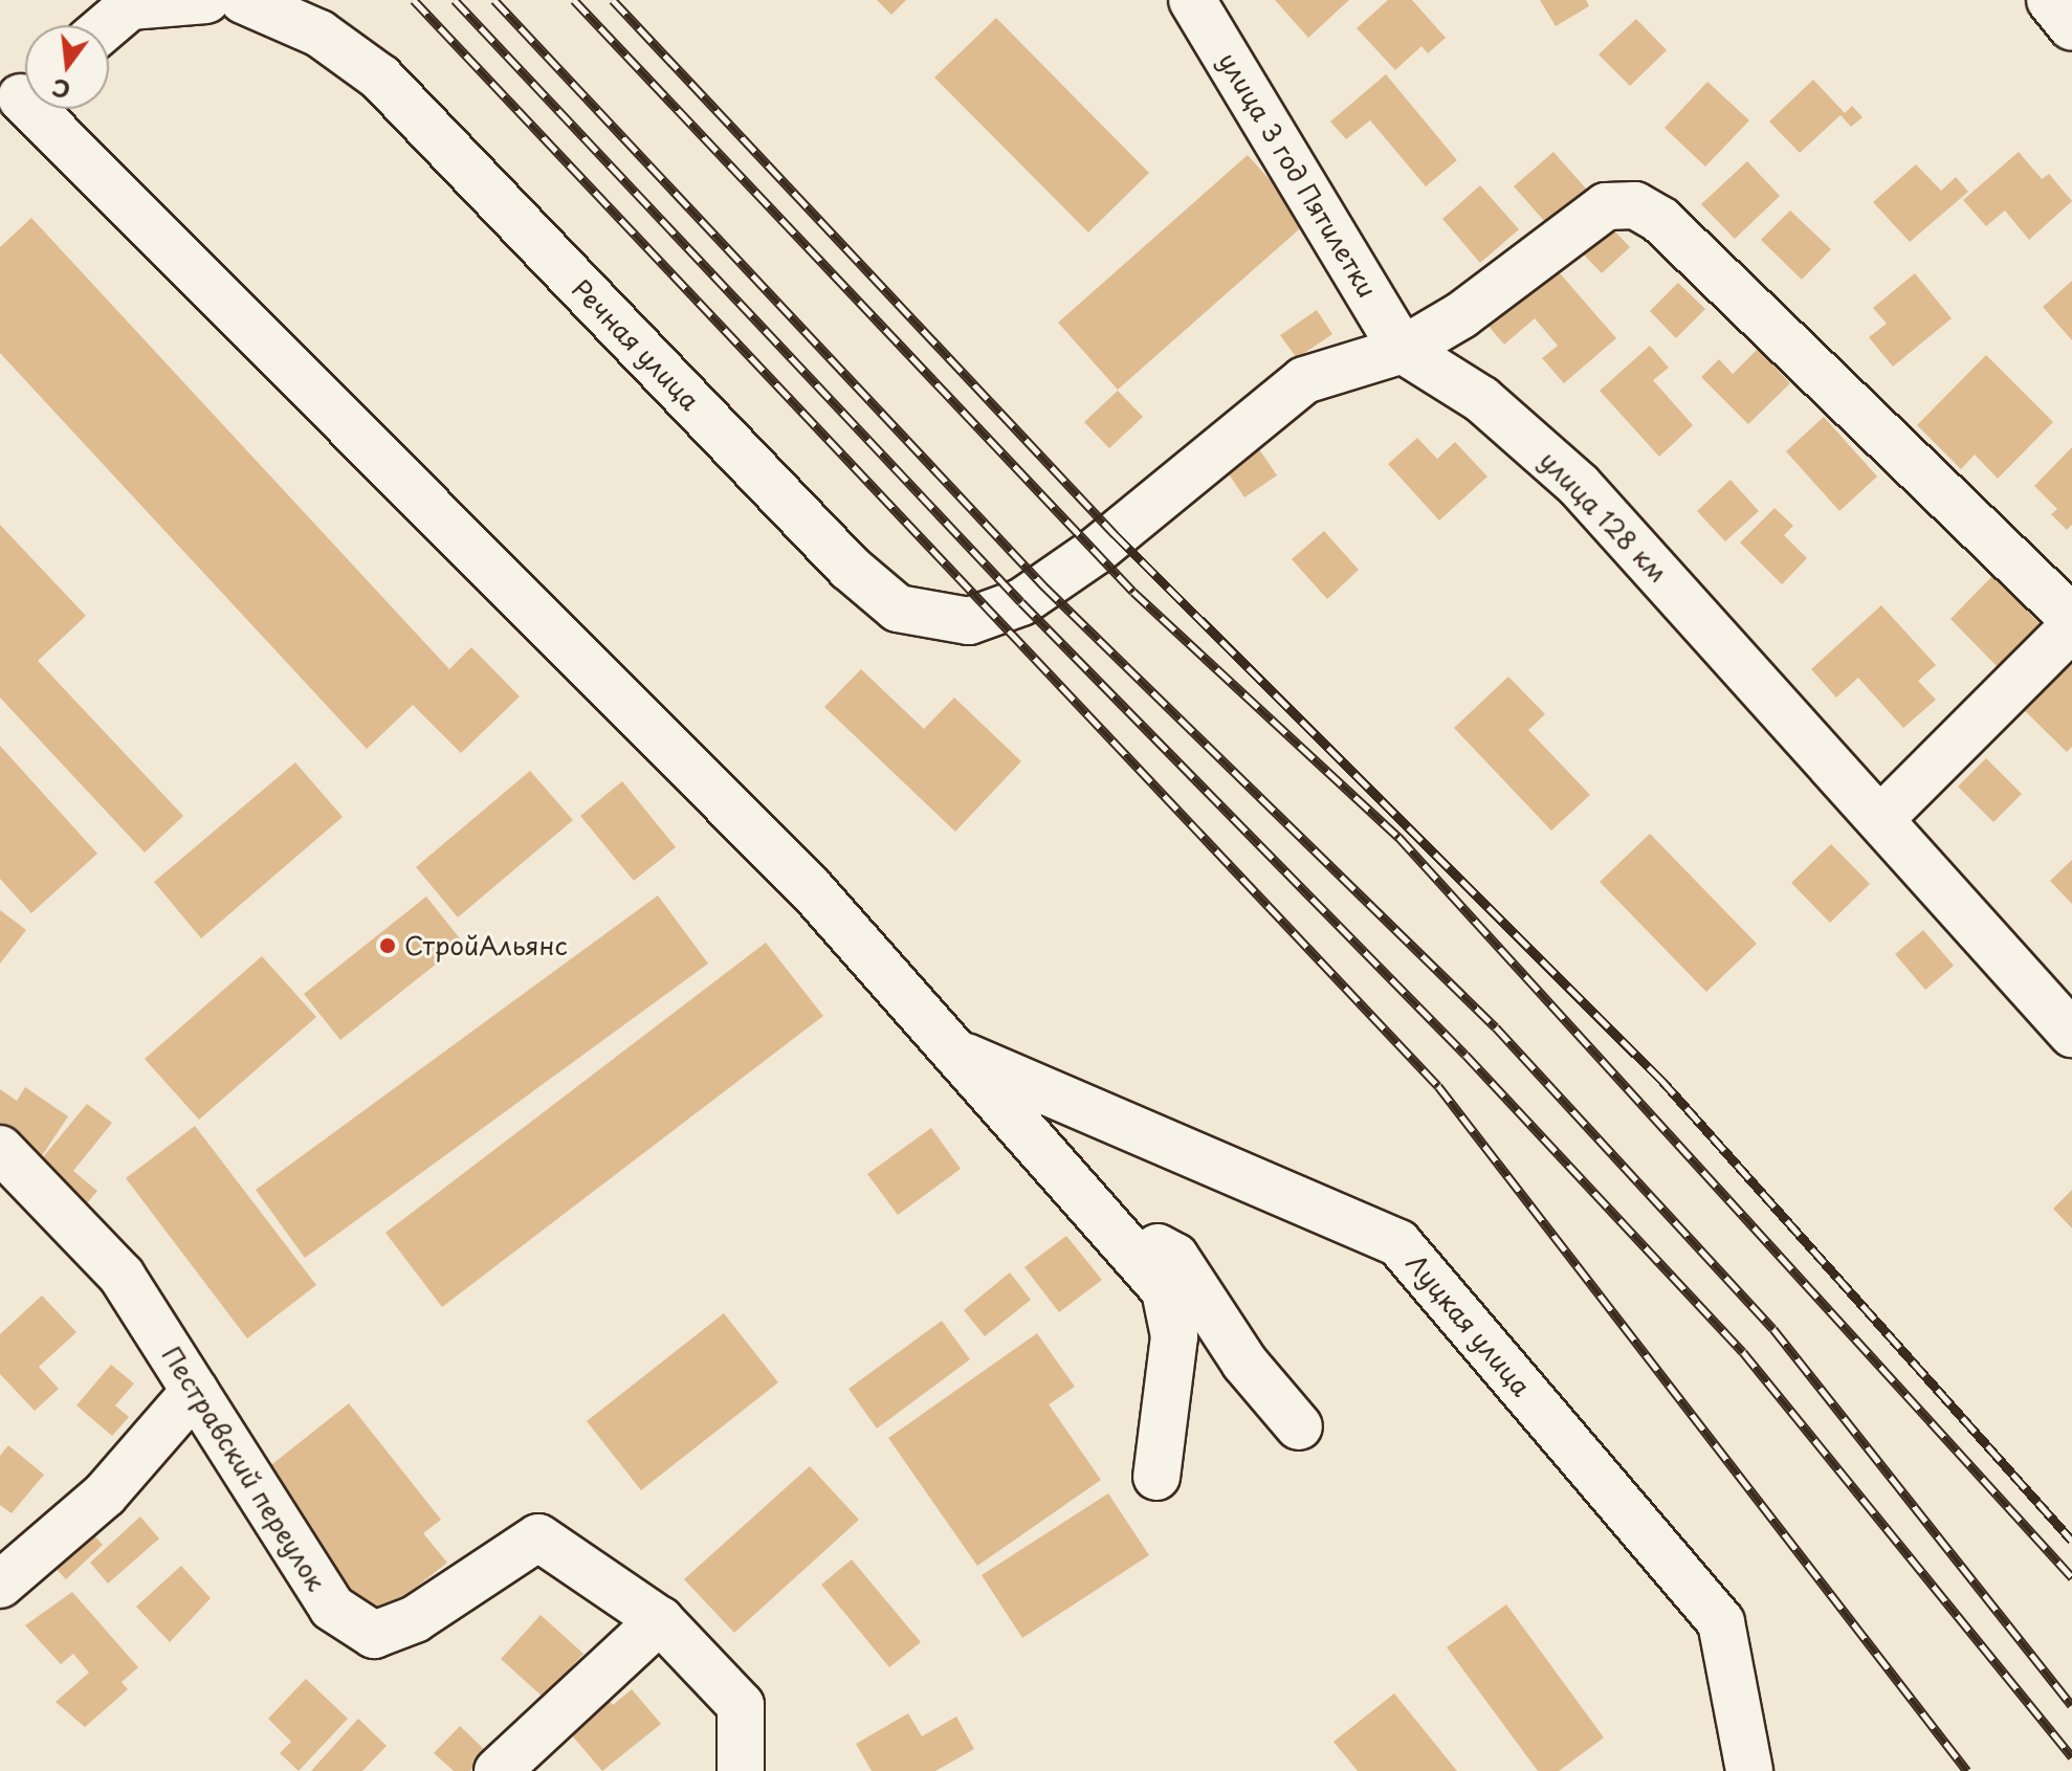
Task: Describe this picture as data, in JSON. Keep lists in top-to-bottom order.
{
  "streets": {
    "street": [
      "улица 3 год Пятилетки",
      "Речная улица",
      "улица 128 км",
      "Луцкая улица",
      "Пестравский переулок"
    ]
  },
  "crossings": [
    ["улица 3 год Пятилетки", "Речная улица"],
    ["улица 3 год Пятилетки", "улица 128 км"],
    ["Речная улица", "улица 128 км"]
  ],
  "places": ["СтройАльянс"],
  "north": "bottom"
}
